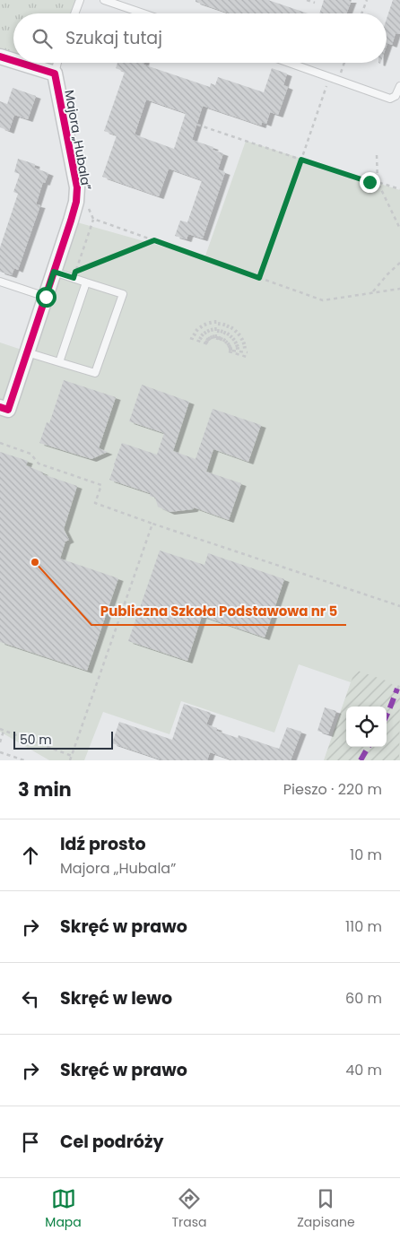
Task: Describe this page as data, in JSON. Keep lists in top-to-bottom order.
{
  "streets": {
    "street": ["Majora „Hubala”"]
  },
  "places": ["Publiczna Szkoła Podstawowa nr 5"],
  "scale_bar": "50 m",
  "page": {
    "search": "Szukaj tutaj",
    "scale": "50 m",
    "heading": ["3 min", "Pieszo · 220 m"],
    "list": [
      ["Idź prosto", "Majora „Hubala”", "10 m"],
      ["Skręć w prawo", "110 m"],
      ["Skręć w lewo", "60 m"],
      ["Skręć w prawo", "40 m"],
      "Cel podróży"
    ],
    "nav": ["Mapa", "Trasa", "Zapisane"]
  }
}
